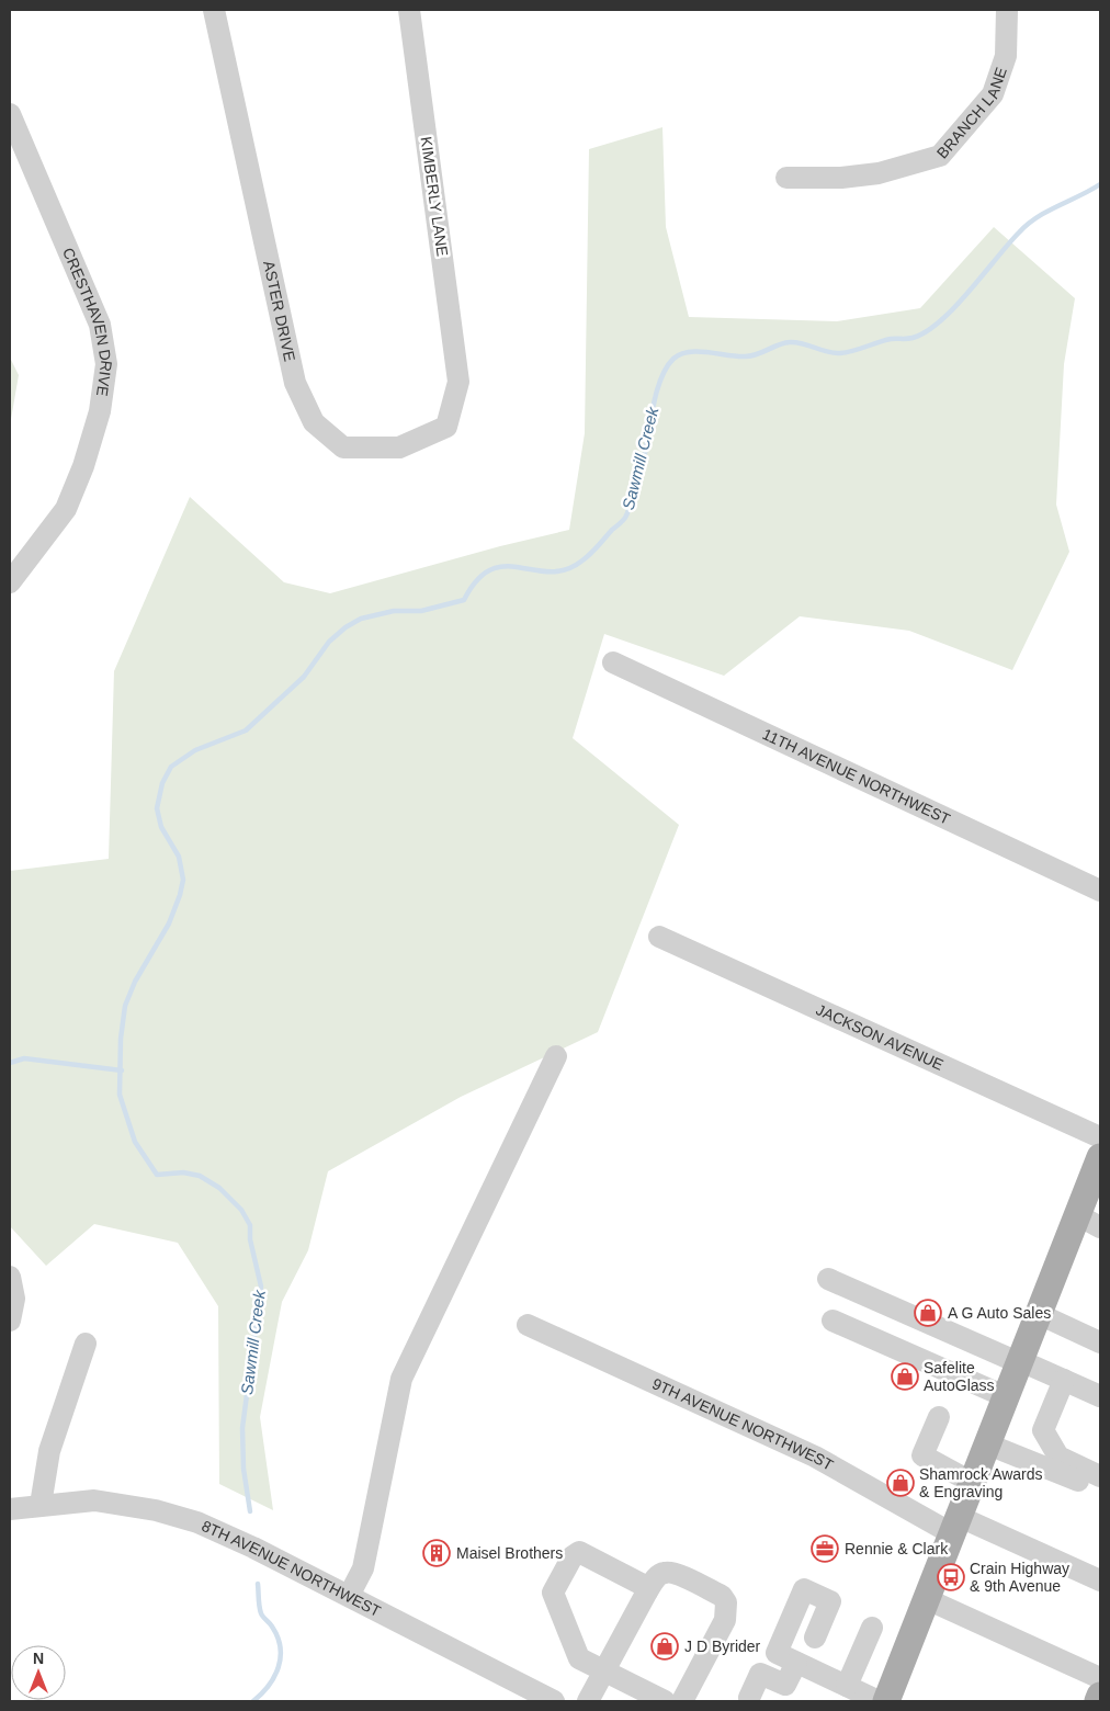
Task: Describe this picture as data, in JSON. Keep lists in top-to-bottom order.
{
  "streets": {
    "street": [
      "BRANCH LANE",
      "KIMBERLY LANE",
      "ASTER DRIVE",
      "CRESTHAVEN DRIVE",
      "11TH AVENUE NORTHWEST",
      "JACKSON AVENUE",
      "9TH AVENUE NORTHWEST",
      "8TH AVENUE NORTHWEST"
    ]
  },
  "crossings": [
    ["KIMBERLY LANE", "ASTER DRIVE"]
  ],
  "water": ["Sawmill Creek"],
  "places": {
    "shop": [
      "A G Auto Sales",
      "Safelite AutoGlass",
      "Shamrock Awards & Engraving",
      "J D Byrider"
    ],
    "office": ["Rennie & Clark"],
    "building": ["Maisel Brothers"],
    "bus stop": ["Crain Highway & 9th Avenue"]
  },
  "north": "top"
}
